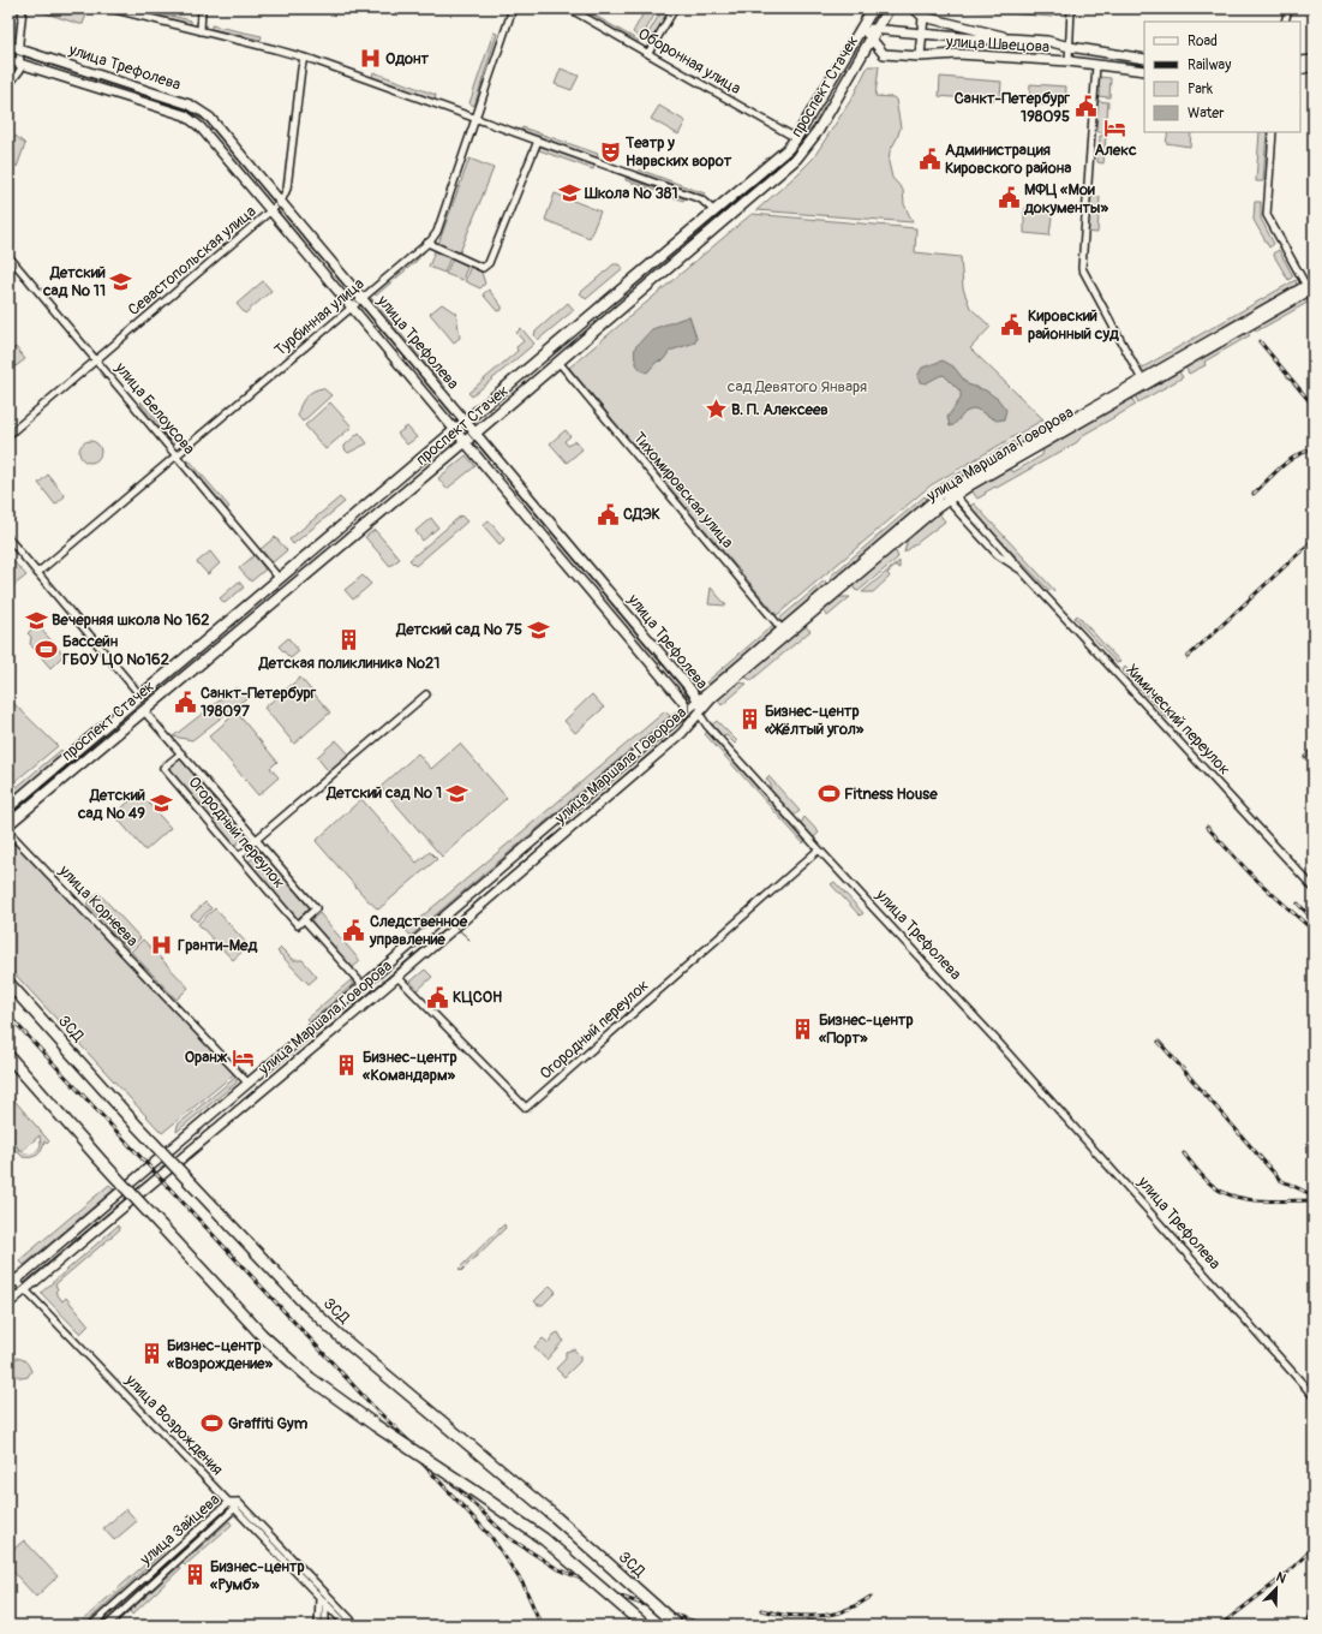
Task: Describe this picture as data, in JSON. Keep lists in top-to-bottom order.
{
  "streets": {
    "highway": ["ЗСД"],
    "main road": [
      "улица Швецова",
      "улица Трефолева",
      "проспект Стачек",
      "улица Маршала Говорова"
    ],
    "street": [
      "Оборонная улица",
      "Севастопольская улица",
      "Турбинная улица",
      "улица Белоусова",
      "Тихомировская улица",
      "Химический переулок",
      "Огородный переулок",
      "улица Корнеева",
      "улица Возрождения",
      "улица Зайцева"
    ]
  },
  "crossings": [
    ["улица Швецова", "проспект Стачек"],
    ["Оборонная улица", "проспект Стачек"],
    ["улица Трефолева", "проспект Стачек"],
    ["улица Трефолева", "Севастопольская улица"],
    ["улица Трефолева", "Турбинная улица"],
    ["улица Трефолева", "улица Маршала Говорова"],
    ["улица Трефолева", "Огородный переулок"],
    ["проспект Стачек", "улица Белоусова"],
    ["проспект Стачек", "Тихомировская улица"],
    ["проспект Стачек", "Огородный переулок"],
    ["Севастопольская улица", "улица Белоусова"],
    ["Турбинная улица", "улица Белоусова"],
    ["улица Маршала Говорова", "Тихомировская улица"],
    ["улица Маршала Говорова", "Химический переулок"],
    ["улица Маршала Говорова", "Огородный переулок"],
    ["улица Маршала Говорова", "улица Корнеева"],
    ["улица Маршала Говорова", "улица Возрождения"],
    ["улица Возрождения", "улица Зайцева"]
  ],
  "parks": ["сад Девятого Января"],
  "places": {
    "hospital": ["Одонт", "Гранти-Мед"],
    "public building": [
      "Санкт-Петербург 198095",
      "Администрация Кировского района",
      "МФЦ «Мои документы»",
      "Кировский районный суд",
      "СДЭК",
      "Санкт-Петербург 198097",
      "Следственное управление",
      "КЦСОН"
    ],
    "hotel": ["Алекс", "Оранж"],
    "theatre": ["Театр у Нарвских ворот"],
    "school or university": [
      "Школа № 381",
      "Детский сад № 11",
      "Вечерняя школа № 162",
      "Детский сад № 75",
      "Детский сад № 1",
      "Детский сад № 49"
    ],
    "place": ["В. П. Алексеев"],
    "building": [
      "Детская поликлиника №21",
      "Бизнес-центр «Жёлтый угол»",
      "Бизнес-центр «Порт»",
      "Бизнес-центр «Командарм»",
      "Бизнес-центр «Возрождение»",
      "Бизнес-центр «Румб»"
    ],
    "sports": ["Бассейн ГБОУ ЦО №162", "Fitness House", "Graffiti Gym"]
  },
  "legend": [
    "Road",
    "Railway",
    "Park",
    "Water"
  ],
  "north": "top right"
}
